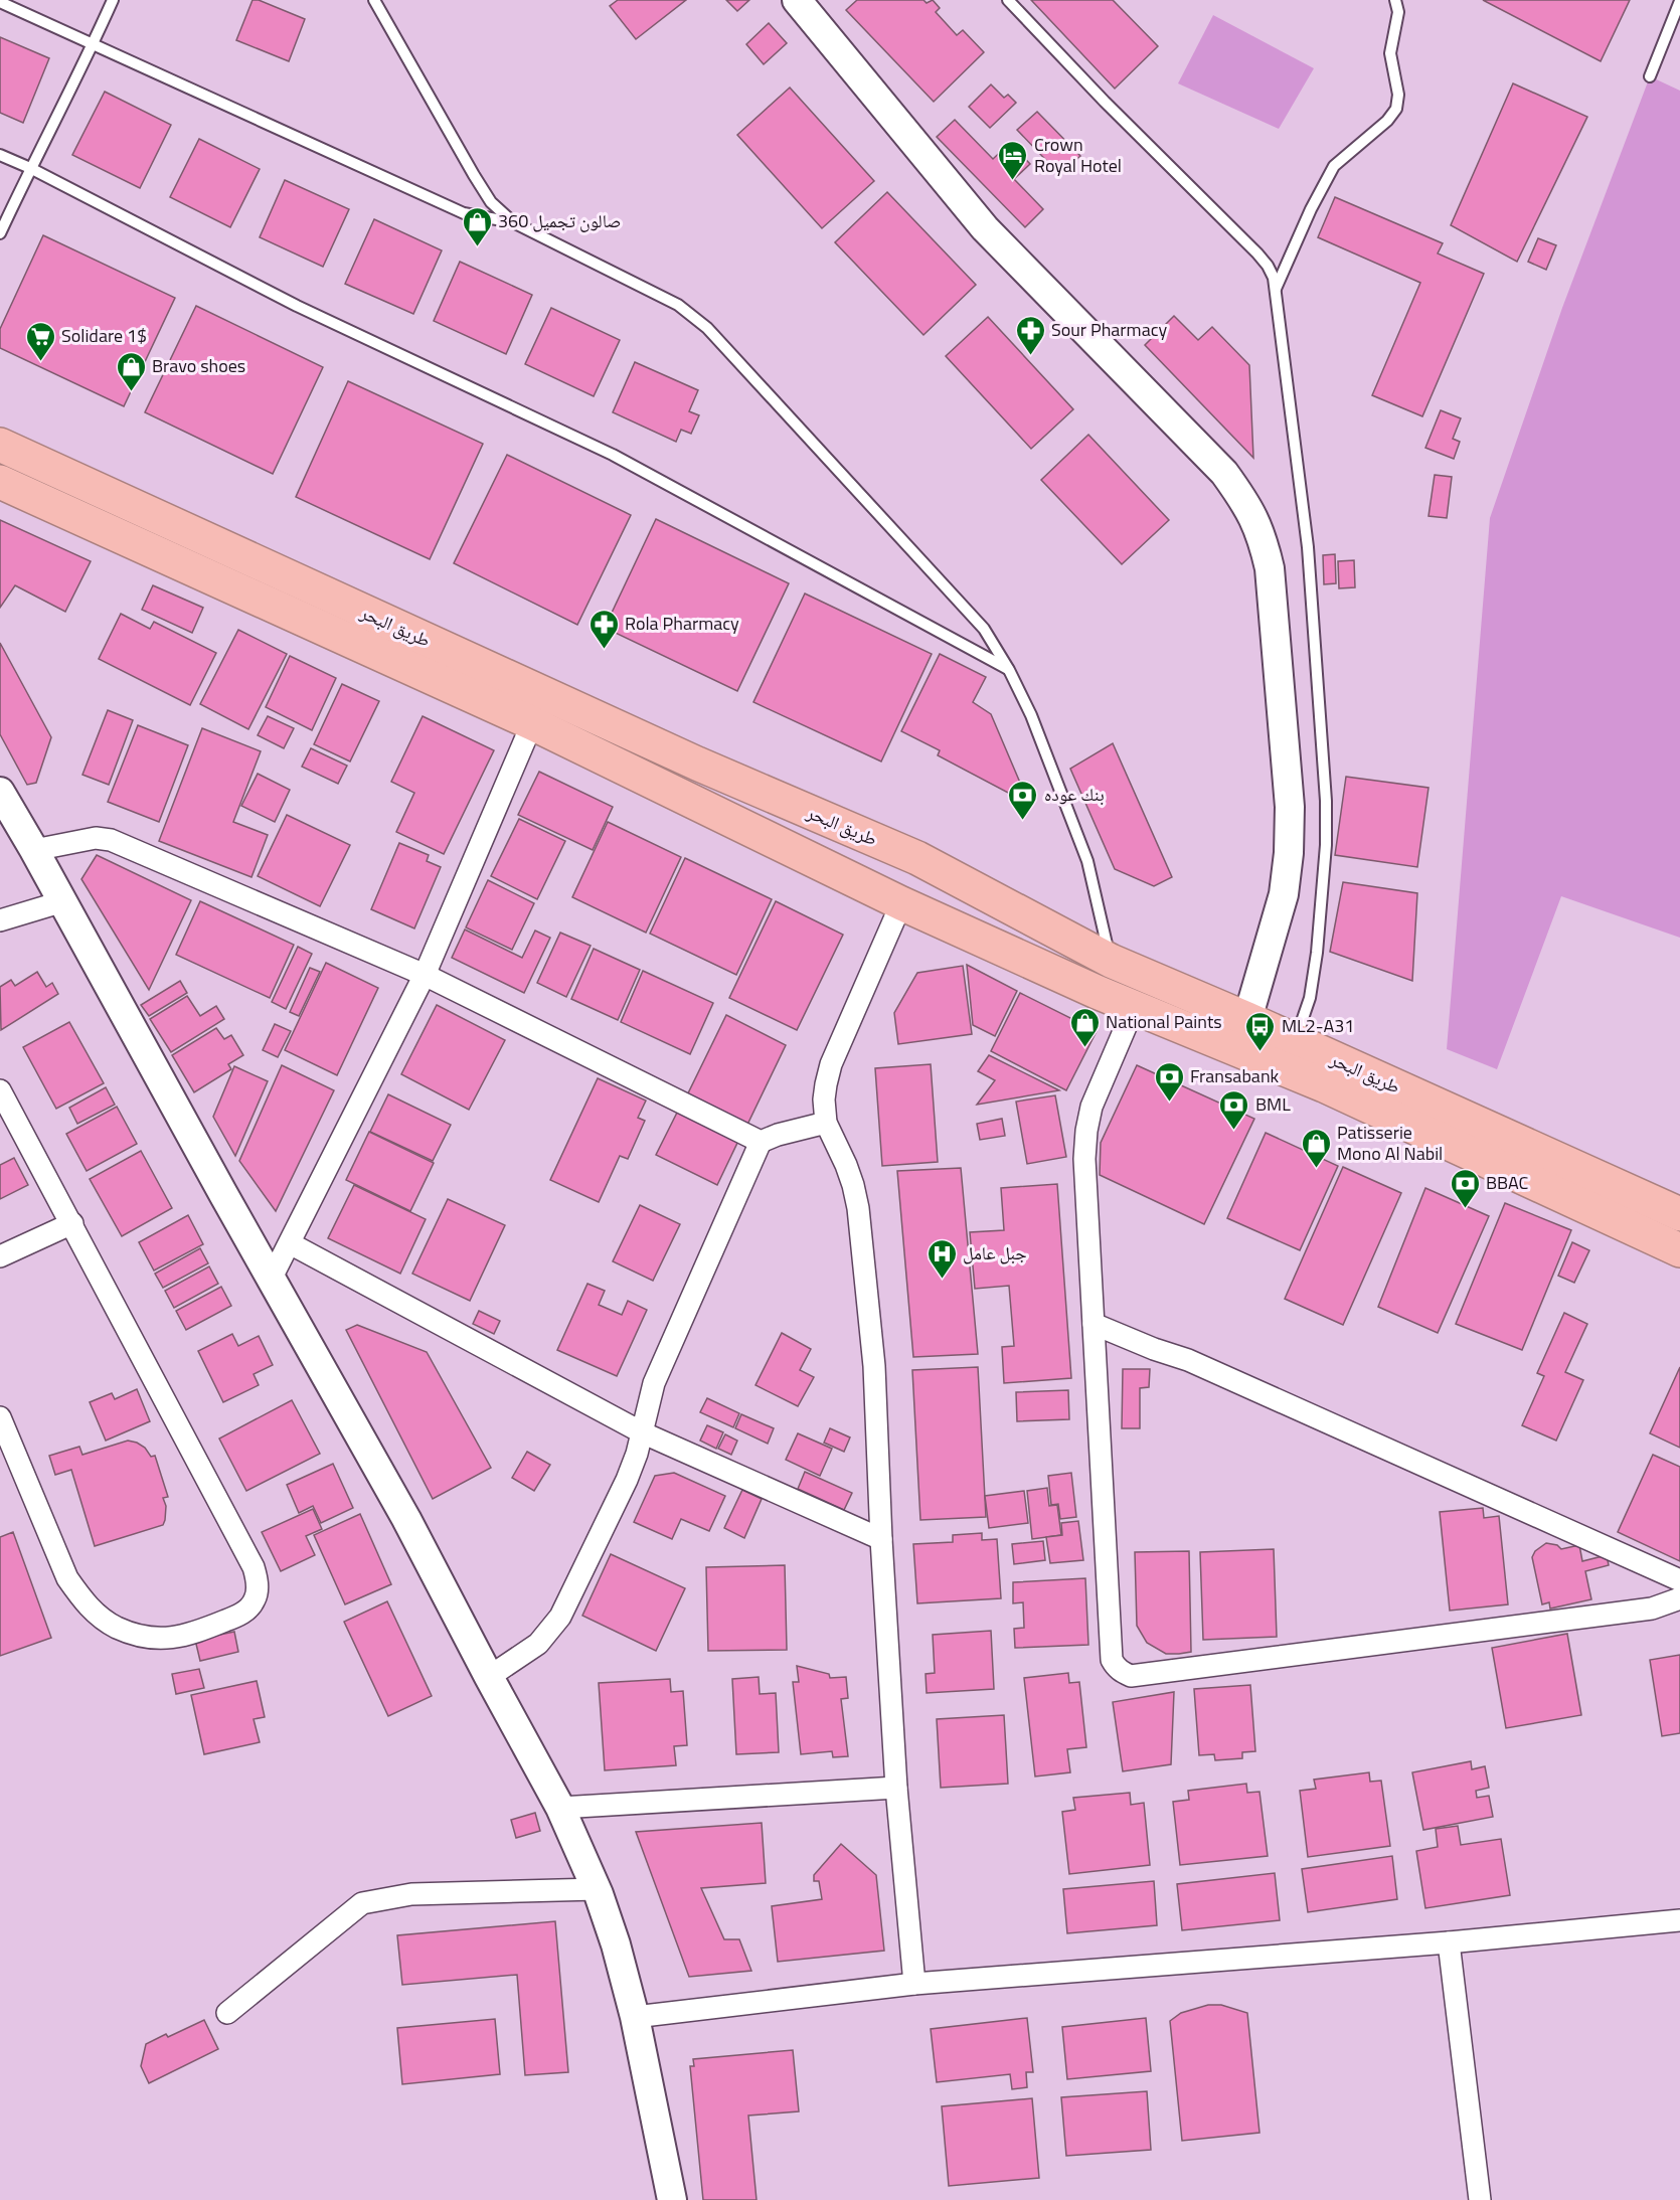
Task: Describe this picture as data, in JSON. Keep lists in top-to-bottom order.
{
  "streets": {
    "highway": ["طريق البحر"]
  },
  "places": {
    "hotel": ["Crown Royal Hotel"],
    "shop": [
      "صالون تجميل 360",
      "Bravo shoes",
      "National Paints",
      "Patisserie Mono Al Nabil"
    ],
    "pharmacy": ["Sour Pharmacy", "Rola Pharmacy"],
    "supermarket": ["Solidare 1$"],
    "bank": [
      "بنك عوده",
      "Fransabank",
      "BML",
      "BBAC"
    ],
    "bus stop": ["ML2-A31"],
    "hospital": ["جبل عامل"]
  }
}
